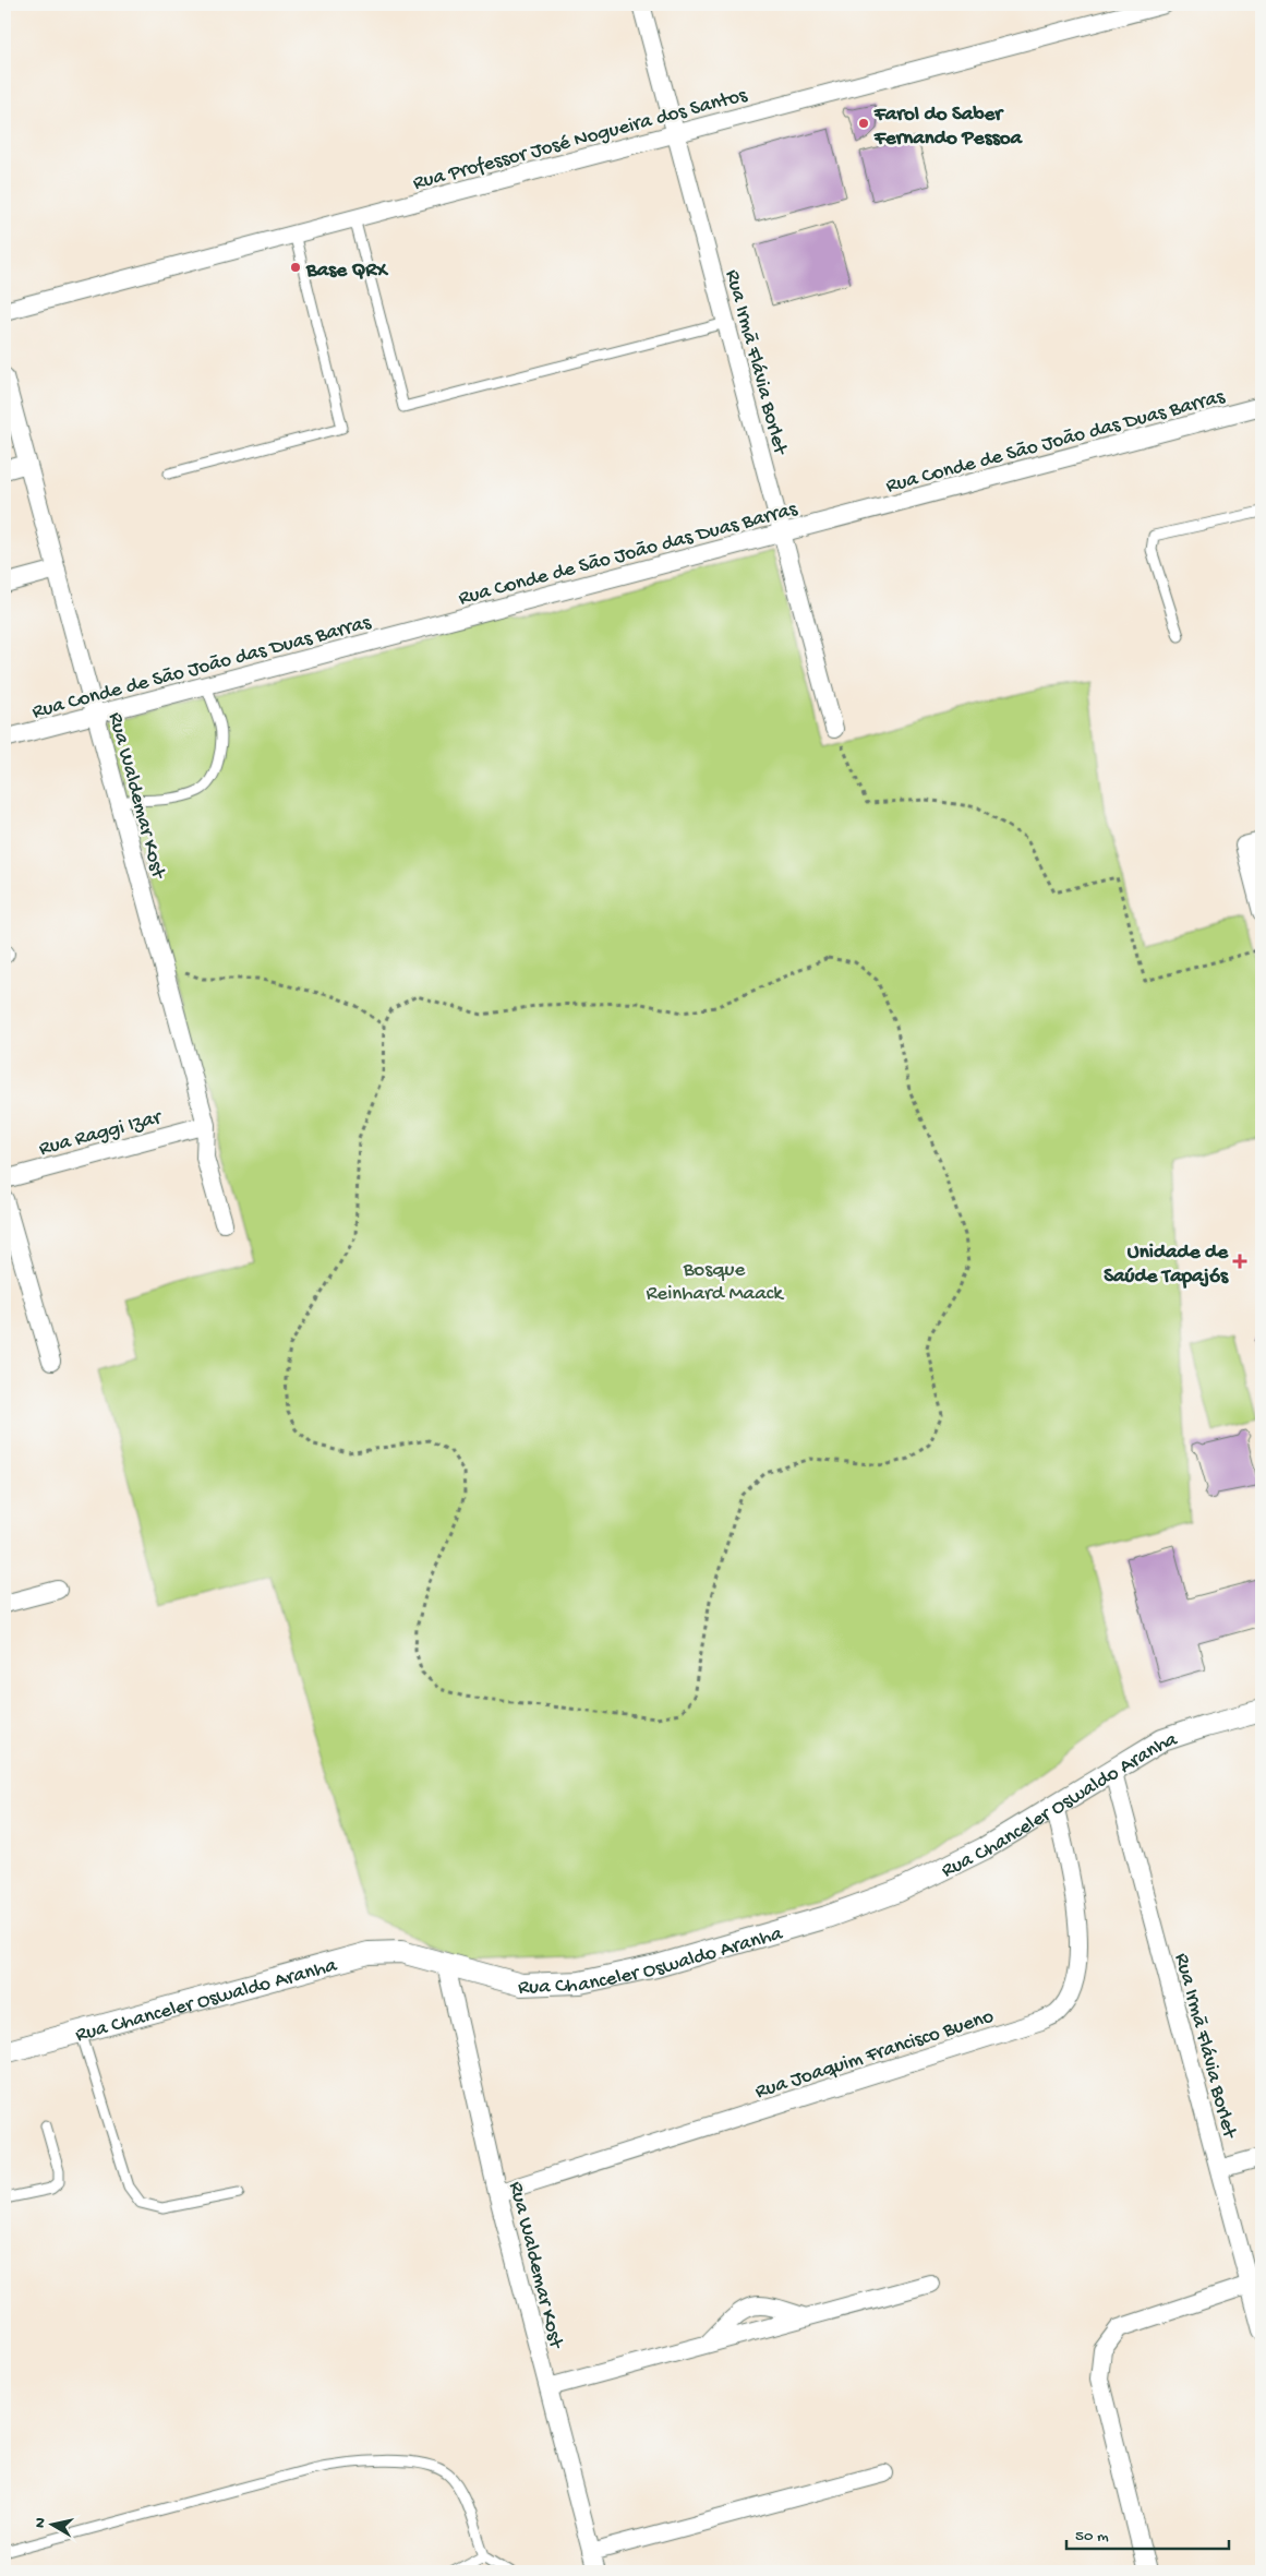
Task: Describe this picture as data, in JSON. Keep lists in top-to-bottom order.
{
  "streets": {
    "street": [
      "Rua Professor José Nogueira dos Santos",
      "Rua Irmã Flávia Borlet",
      "Rua Conde de São João das Duas Barras",
      "Rua Waldemar Kost",
      "Rua Raggi Izar",
      "Rua Chanceler Oswaldo Aranha",
      "Rua Joaquim Francisco Bueno"
    ]
  },
  "crossings": [
    ["Rua Professor José Nogueira dos Santos", "Rua Irmã Flávia Borlet"],
    ["Rua Irmã Flávia Borlet", "Rua Conde de São João das Duas Barras"],
    ["Rua Irmã Flávia Borlet", "Rua Chanceler Oswaldo Aranha"],
    ["Rua Conde de São João das Duas Barras", "Rua Waldemar Kost"],
    ["Rua Waldemar Kost", "Rua Raggi Izar"],
    ["Rua Waldemar Kost", "Rua Chanceler Oswaldo Aranha"],
    ["Rua Waldemar Kost", "Rua Joaquim Francisco Bueno"],
    ["Rua Chanceler Oswaldo Aranha", "Rua Joaquim Francisco Bueno"]
  ],
  "parks": ["Bosque Reinhard Maack"],
  "places": {
    "other": ["Farol do Saber Fernando Pessoa", "Base QRX"],
    "health": ["Unidade de Saúde Tapajós"]
  },
  "scale_bar": "50 m",
  "north": "left"
}
